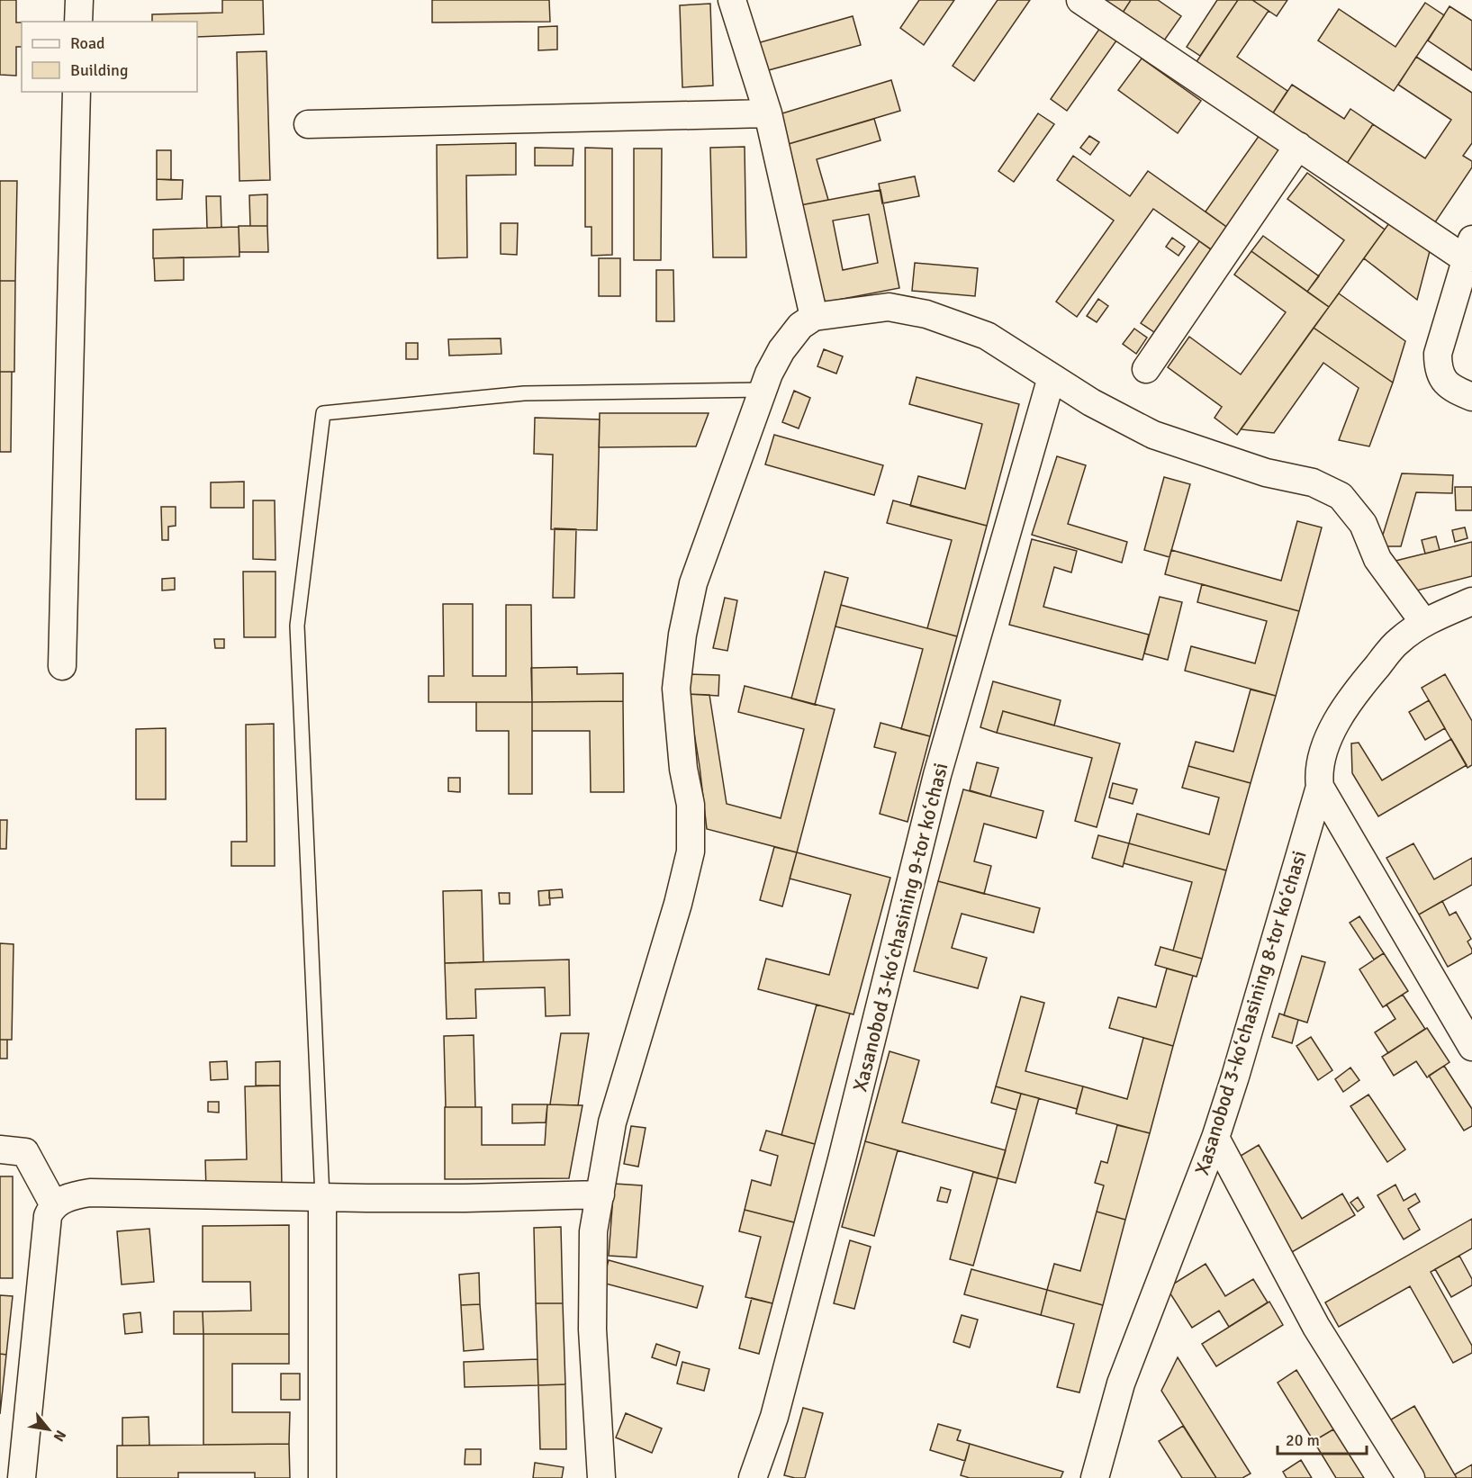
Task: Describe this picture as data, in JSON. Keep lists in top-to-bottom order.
{
  "streets": {
    "street": ["Xasanobod 3-koʻchasining 9-tor koʻchasi", "Xasanobod 3-koʻchasining 8-tor koʻchasi"]
  },
  "legend": ["Road", "Building"],
  "scale_bar": "20 m",
  "north": "bottom right"
}
